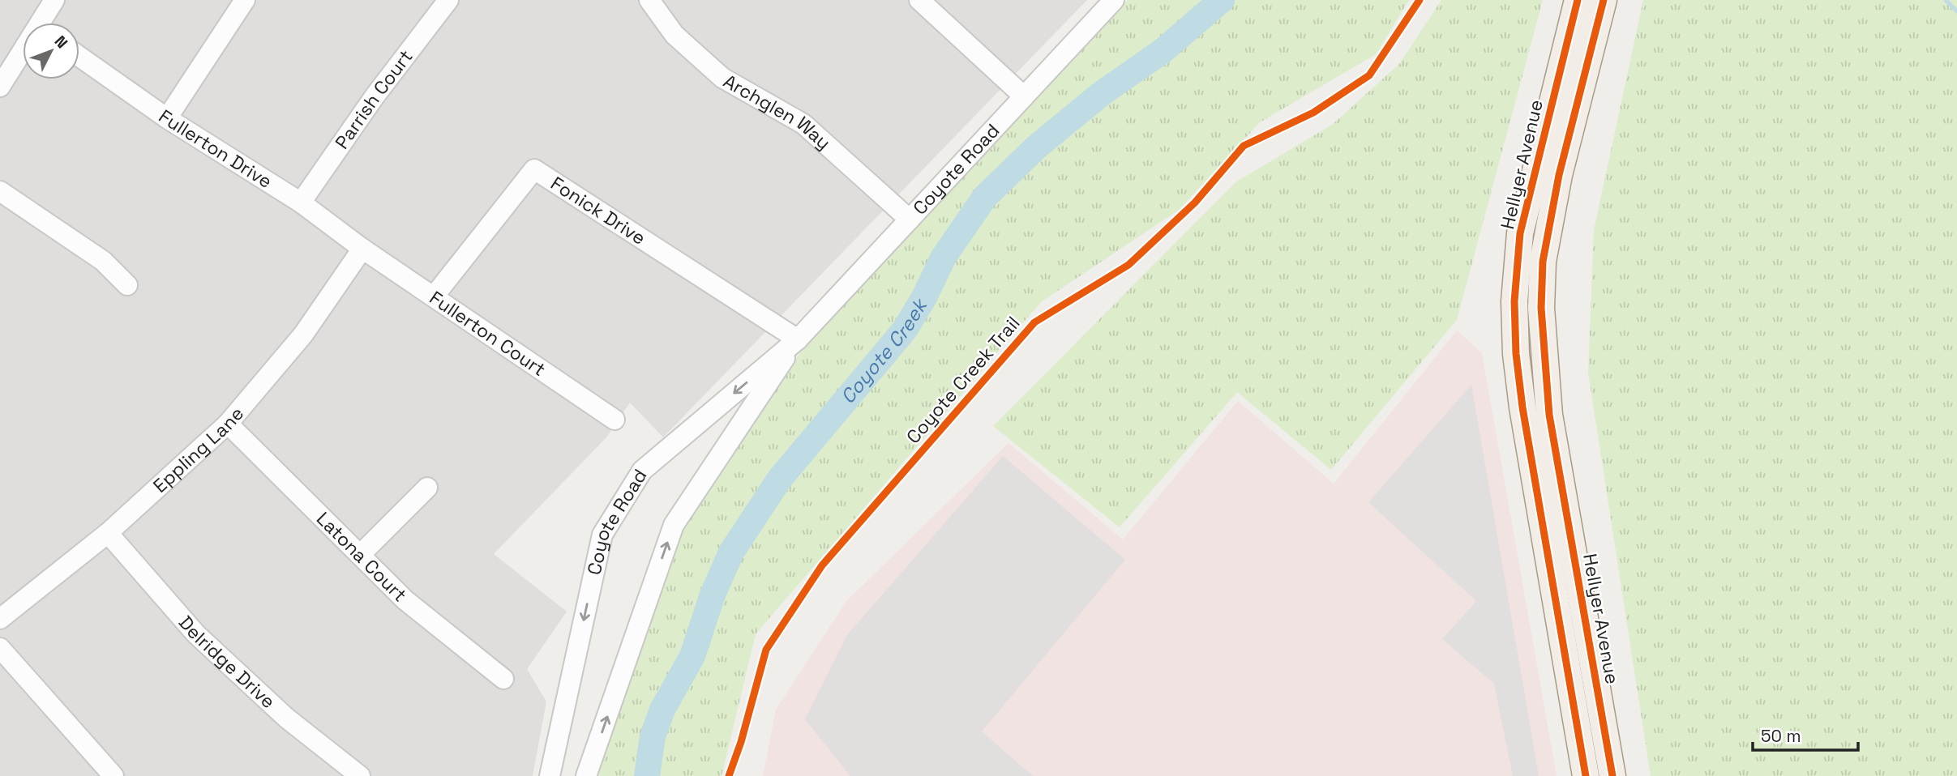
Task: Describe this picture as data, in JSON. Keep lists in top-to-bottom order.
{
  "streets": {
    "main road": ["Hellyer Avenue"],
    "street": [
      "Parrish Court",
      "Archglen Way",
      "Fullerton Drive",
      "Coyote Road",
      "Fonick Drive",
      "Fullerton Court",
      "Eppling Lane",
      "Latona Court",
      "Delridge Drive"
    ],
    "cycle path": ["Coyote Creek Trail"]
  },
  "crossings": [
    ["Parrish Court", "Fullerton Drive"],
    ["Archglen Way", "Coyote Road"],
    ["Fullerton Drive", "Fullerton Court"],
    ["Fullerton Drive", "Eppling Lane"],
    ["Coyote Road", "Fonick Drive"],
    ["Fonick Drive", "Fullerton Court"],
    ["Fullerton Court", "Eppling Lane"],
    ["Eppling Lane", "Latona Court"],
    ["Eppling Lane", "Delridge Drive"]
  ],
  "water": ["Coyote Creek"],
  "scale_bar": "50 m",
  "north": "top right"
}
